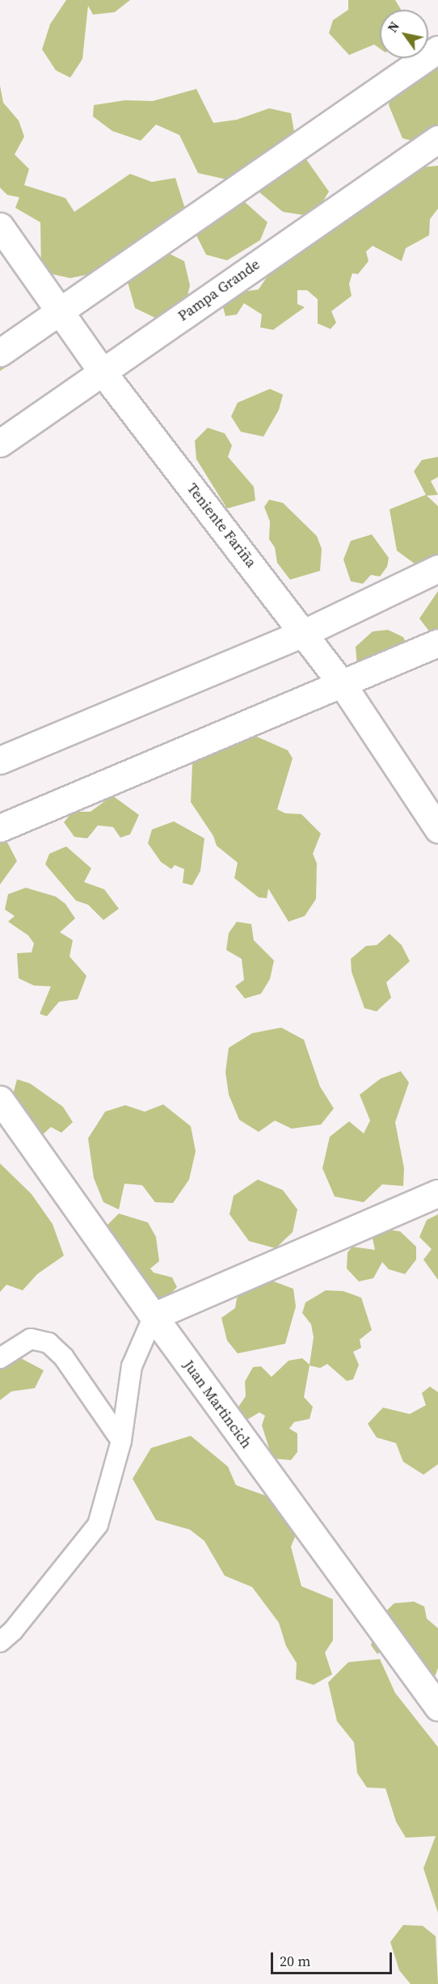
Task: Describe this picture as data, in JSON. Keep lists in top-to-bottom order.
{
  "streets": {
    "street": ["Pampa Grande", "Teniente Fariña", "Juan Martincich"]
  },
  "crossings": [
    ["Pampa Grande", "Teniente Fariña"]
  ],
  "scale_bar": "20 m",
  "north": "top left"
}
